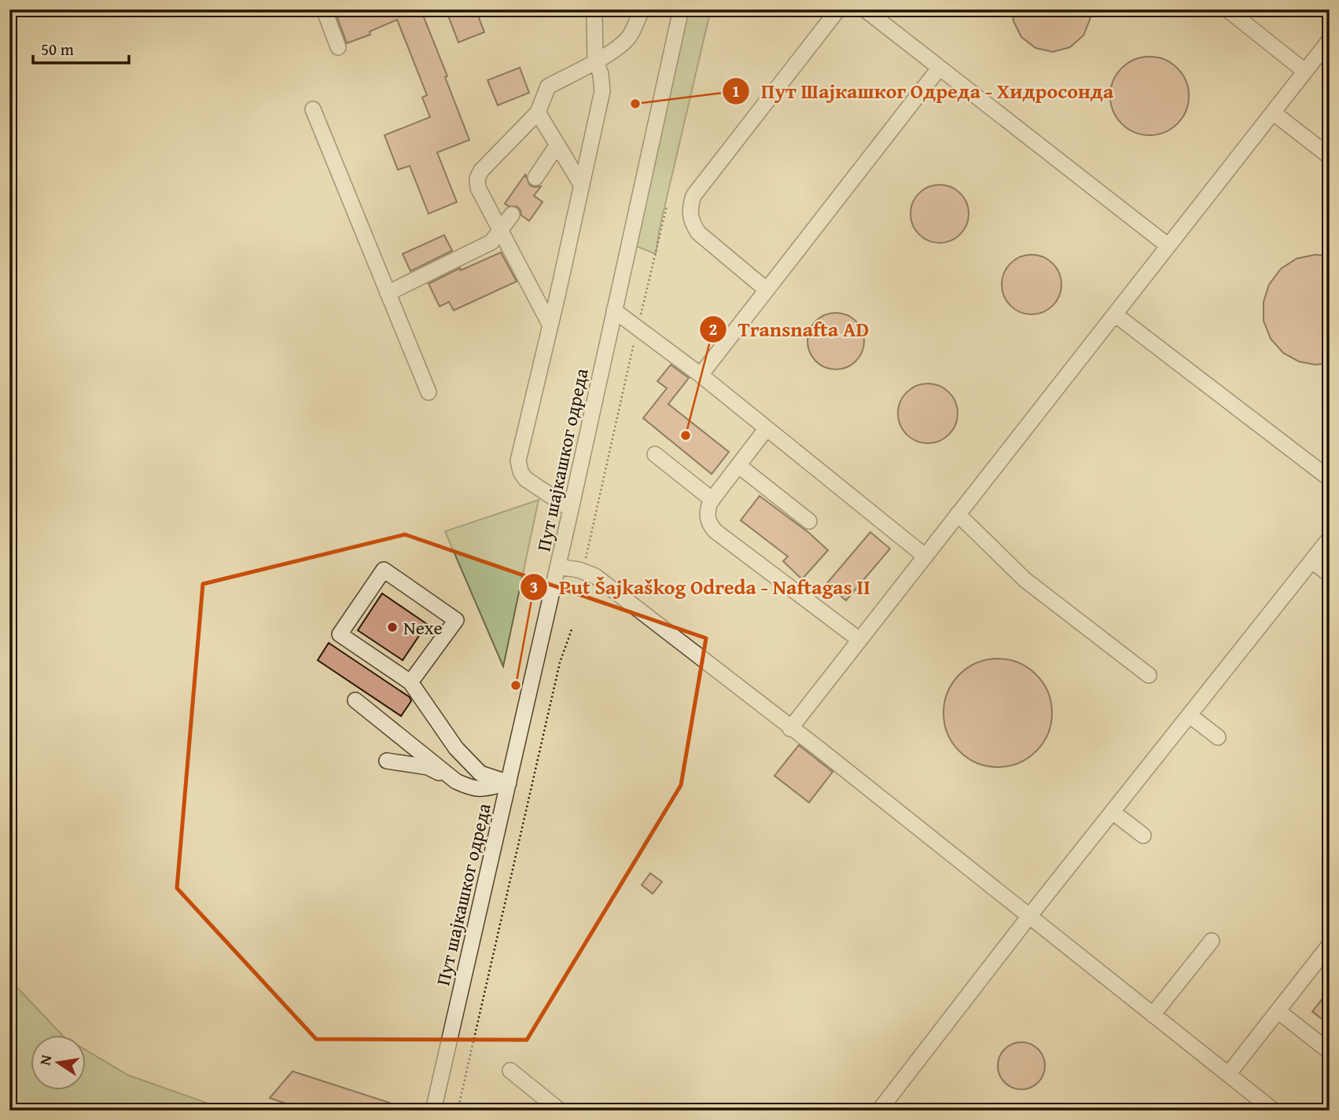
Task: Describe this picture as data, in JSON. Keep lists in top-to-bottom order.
{
  "streets": {
    "street": ["Пут шајкашког одреда"]
  },
  "places": [
    "Пут Шајкашког Одреда - Хидросонда",
    "Transnafta AD",
    "Nexe",
    "Put Šajkaškog Odreda - Naftagas II"
  ],
  "scale_bar": "50 m",
  "north": "left"
}
